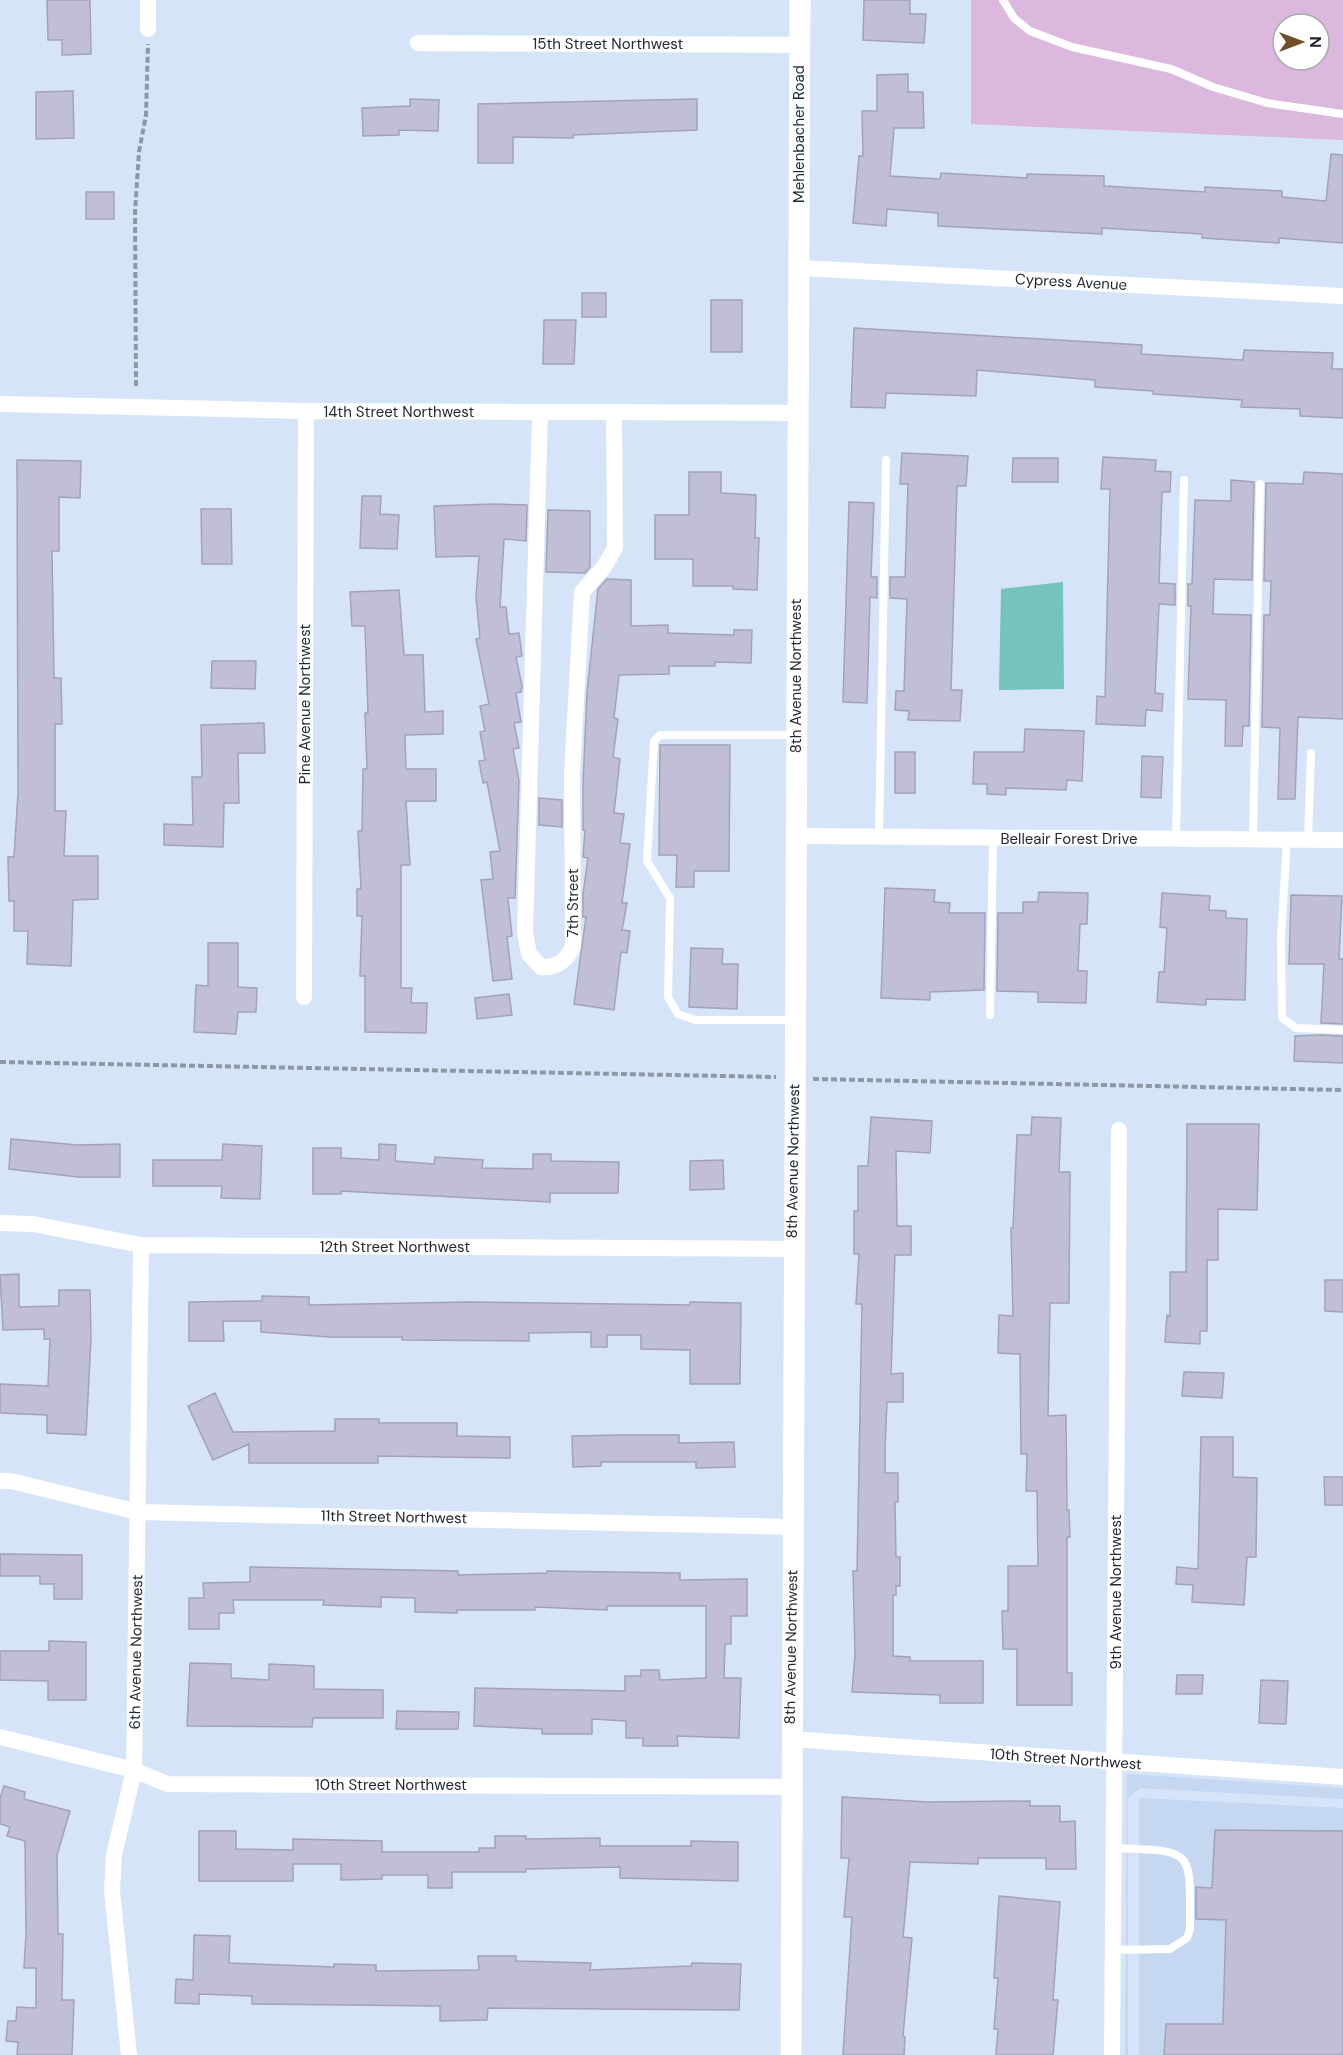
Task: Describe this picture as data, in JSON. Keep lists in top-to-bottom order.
{
  "streets": {
    "street": [
      "15th Street Northwest",
      "Mehlenbacher Road",
      "Cypress Avenue",
      "14th Street Northwest",
      "8th Avenue Northwest",
      "Pine Avenue Northwest",
      "Belleair Forest Drive",
      "7th Street",
      "12th Street Northwest",
      "11th Street Northwest",
      "9th Avenue Northwest",
      "6th Avenue Northwest",
      "10th Street Northwest"
    ]
  },
  "crossings": [
    ["15th Street Northwest", "Mehlenbacher Road"],
    ["Mehlenbacher Road", "Cypress Avenue"],
    ["Mehlenbacher Road", "8th Avenue Northwest"],
    ["Cypress Avenue", "8th Avenue Northwest"],
    ["14th Street Northwest", "8th Avenue Northwest"],
    ["14th Street Northwest", "Pine Avenue Northwest"],
    ["14th Street Northwest", "7th Street"],
    ["8th Avenue Northwest", "Belleair Forest Drive"],
    ["8th Avenue Northwest", "12th Street Northwest"],
    ["8th Avenue Northwest", "11th Street Northwest"],
    ["8th Avenue Northwest", "10th Street Northwest"],
    ["12th Street Northwest", "6th Avenue Northwest"],
    ["11th Street Northwest", "6th Avenue Northwest"],
    ["9th Avenue Northwest", "10th Street Northwest"],
    ["6th Avenue Northwest", "10th Street Northwest"]
  ],
  "north": "right"
}
